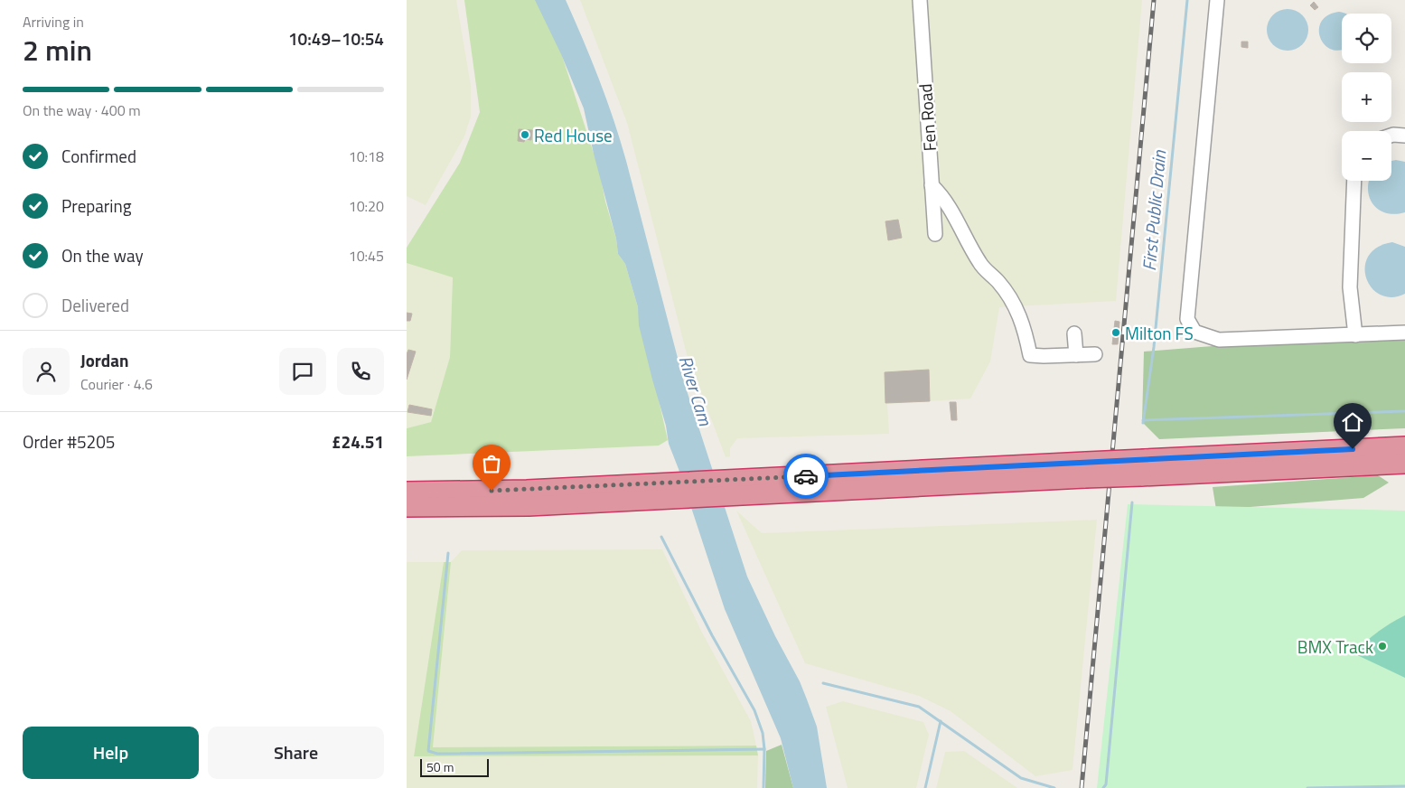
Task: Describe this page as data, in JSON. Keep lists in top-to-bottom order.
{
  "streets": {
    "street": ["Fen Road"]
  },
  "water": ["First Public Drain", "River Cam"],
  "places": ["Red House", "Milton FS", "BMX Track"],
  "scale_bar": "50 m",
  "page": {
    "heading": ["2 min", "Arriving in", "10:49–10:54"],
    "panel": [
      "Jordan",
      "Courier · 4.6",
      "Order #5205",
      "£24.51"
    ],
    "map_buttons": ["+", "−"],
    "bar": "On the way · 400 m",
    "list": [
      ["Confirmed", "10:18"],
      ["Preparing", "10:20"],
      ["On the way", "10:45"],
      "Delivered"
    ],
    "buttons": ["Help", "Share"],
    "scale": "50 m"
  }
}
